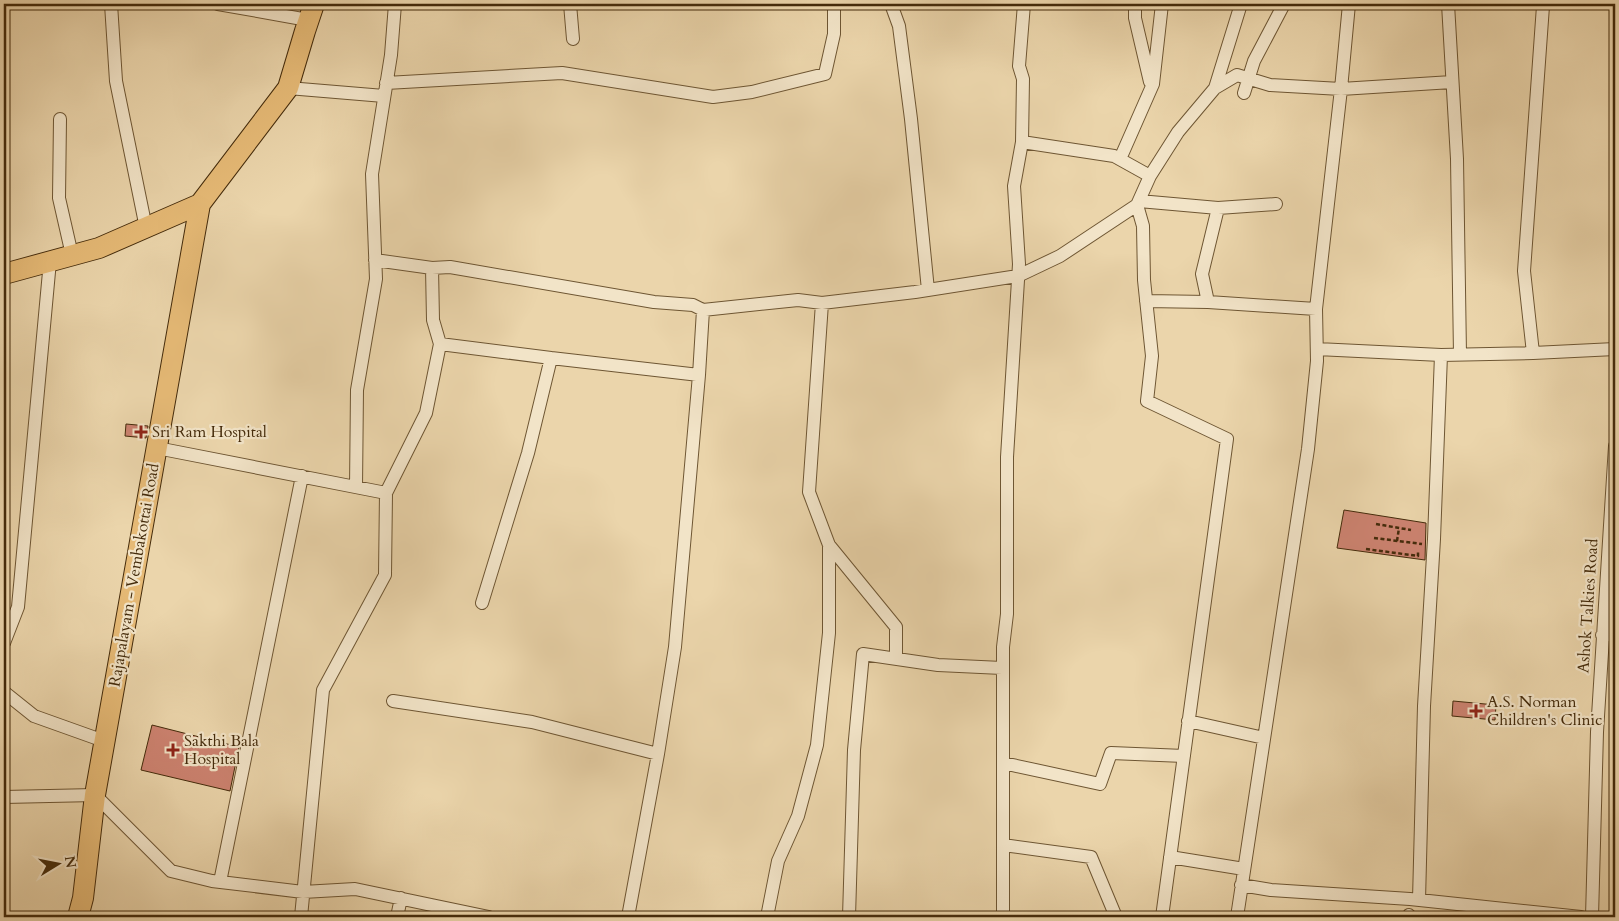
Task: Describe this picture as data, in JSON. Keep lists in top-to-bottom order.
{
  "streets": {
    "main road": ["Rajapalayam - Vembakottai Road"],
    "street": ["Ashok Talkies Road"]
  },
  "places": {
    "health": ["Sri Ram Hospital", "A.S. Norman Children's Clinic", "Sakthi Bala Hospital"]
  },
  "north": "right"
}
